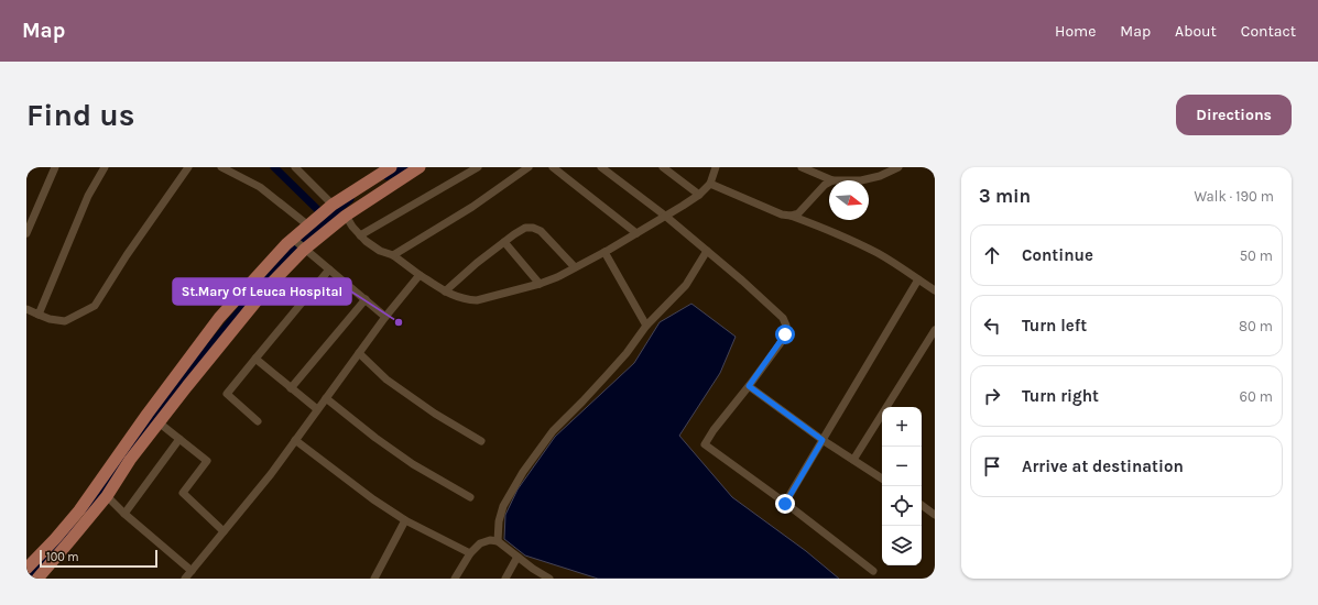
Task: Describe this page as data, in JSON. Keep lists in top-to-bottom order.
{
  "places": ["St.Mary Of Leuca Hospital"],
  "scale_bar": "100 m",
  "north": "right",
  "page": {
    "header": "Map",
    "nav": [
      "Home",
      "Map",
      "About",
      "Contact"
    ],
    "buttons": "Directions",
    "title": "Find us",
    "heading": ["3 min", "Walk · 190 m"],
    "list": [
      ["Continue", "50 m"],
      ["Turn left", "80 m"],
      ["Turn right", "60 m"],
      "Arrive at destination"
    ],
    "map_buttons": ["+", "−"],
    "scale": "100 m"
  }
}
